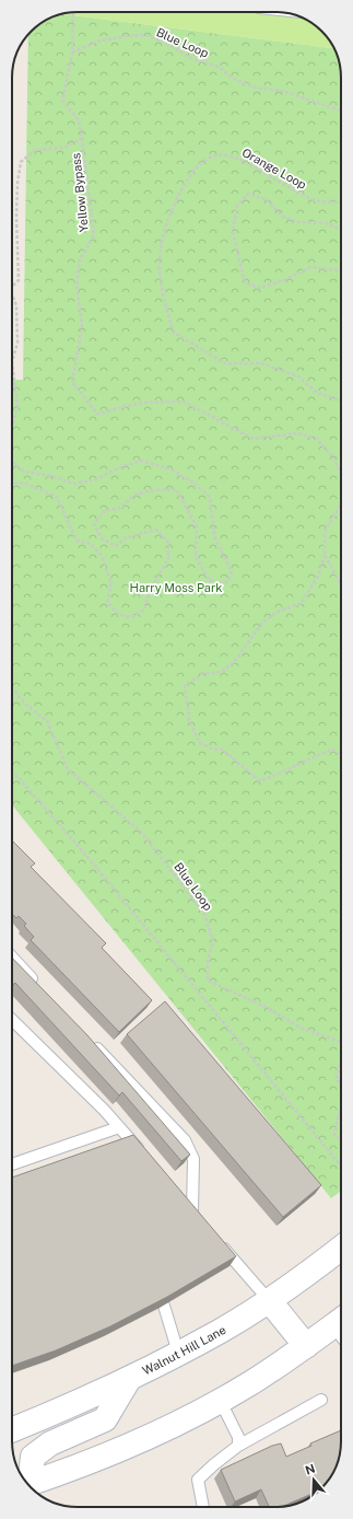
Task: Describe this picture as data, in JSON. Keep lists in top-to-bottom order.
{
  "streets": {
    "main road": ["Walnut Hill Lane"],
    "path": ["Blue Loop", "Orange Loop", "Yellow Bypass"]
  },
  "parks": ["Harry Moss Park"],
  "north": "top"
}
